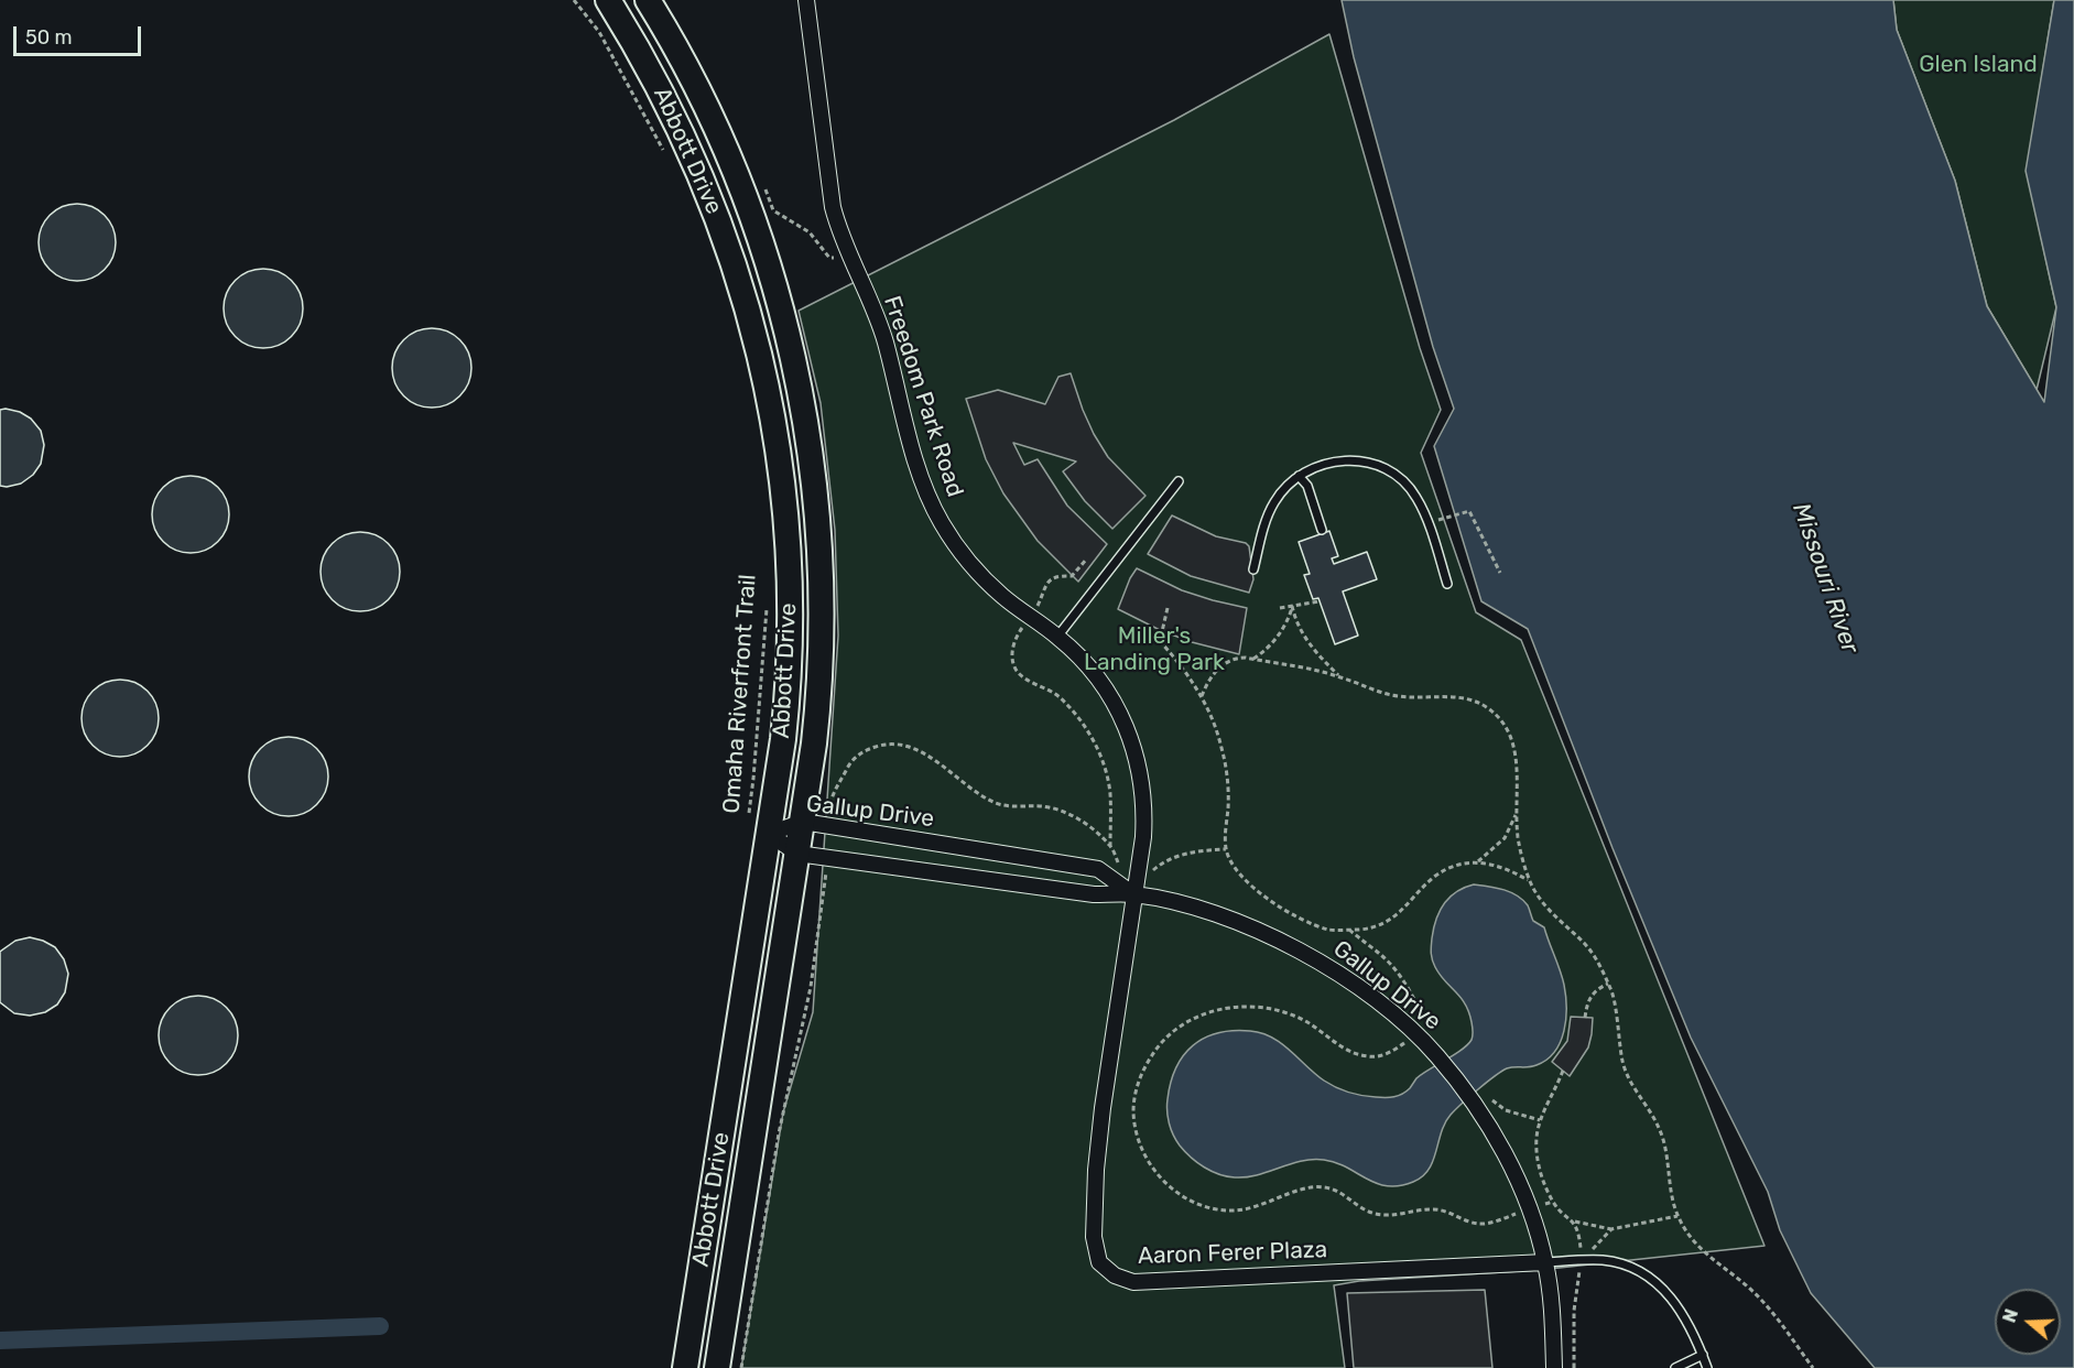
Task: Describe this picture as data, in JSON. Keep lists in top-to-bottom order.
{
  "streets": {
    "highway": ["Abbott Drive"],
    "street": ["Freedom Park Road", "Gallup Drive", "Aaron Ferer Plaza"],
    "path": ["Omaha Riverfront Trail"]
  },
  "crossings": [
    ["Abbott Drive", "Omaha Riverfront Trail"],
    ["Abbott Drive", "Gallup Drive"],
    ["Freedom Park Road", "Gallup Drive"],
    ["Freedom Park Road", "Aaron Ferer Plaza"],
    ["Omaha Riverfront Trail", "Gallup Drive"],
    ["Gallup Drive", "Aaron Ferer Plaza"]
  ],
  "water": ["Missouri River"],
  "parks": ["Glen Island", "Miller's Landing Park"],
  "scale_bar": "50 m",
  "north": "left"
}
